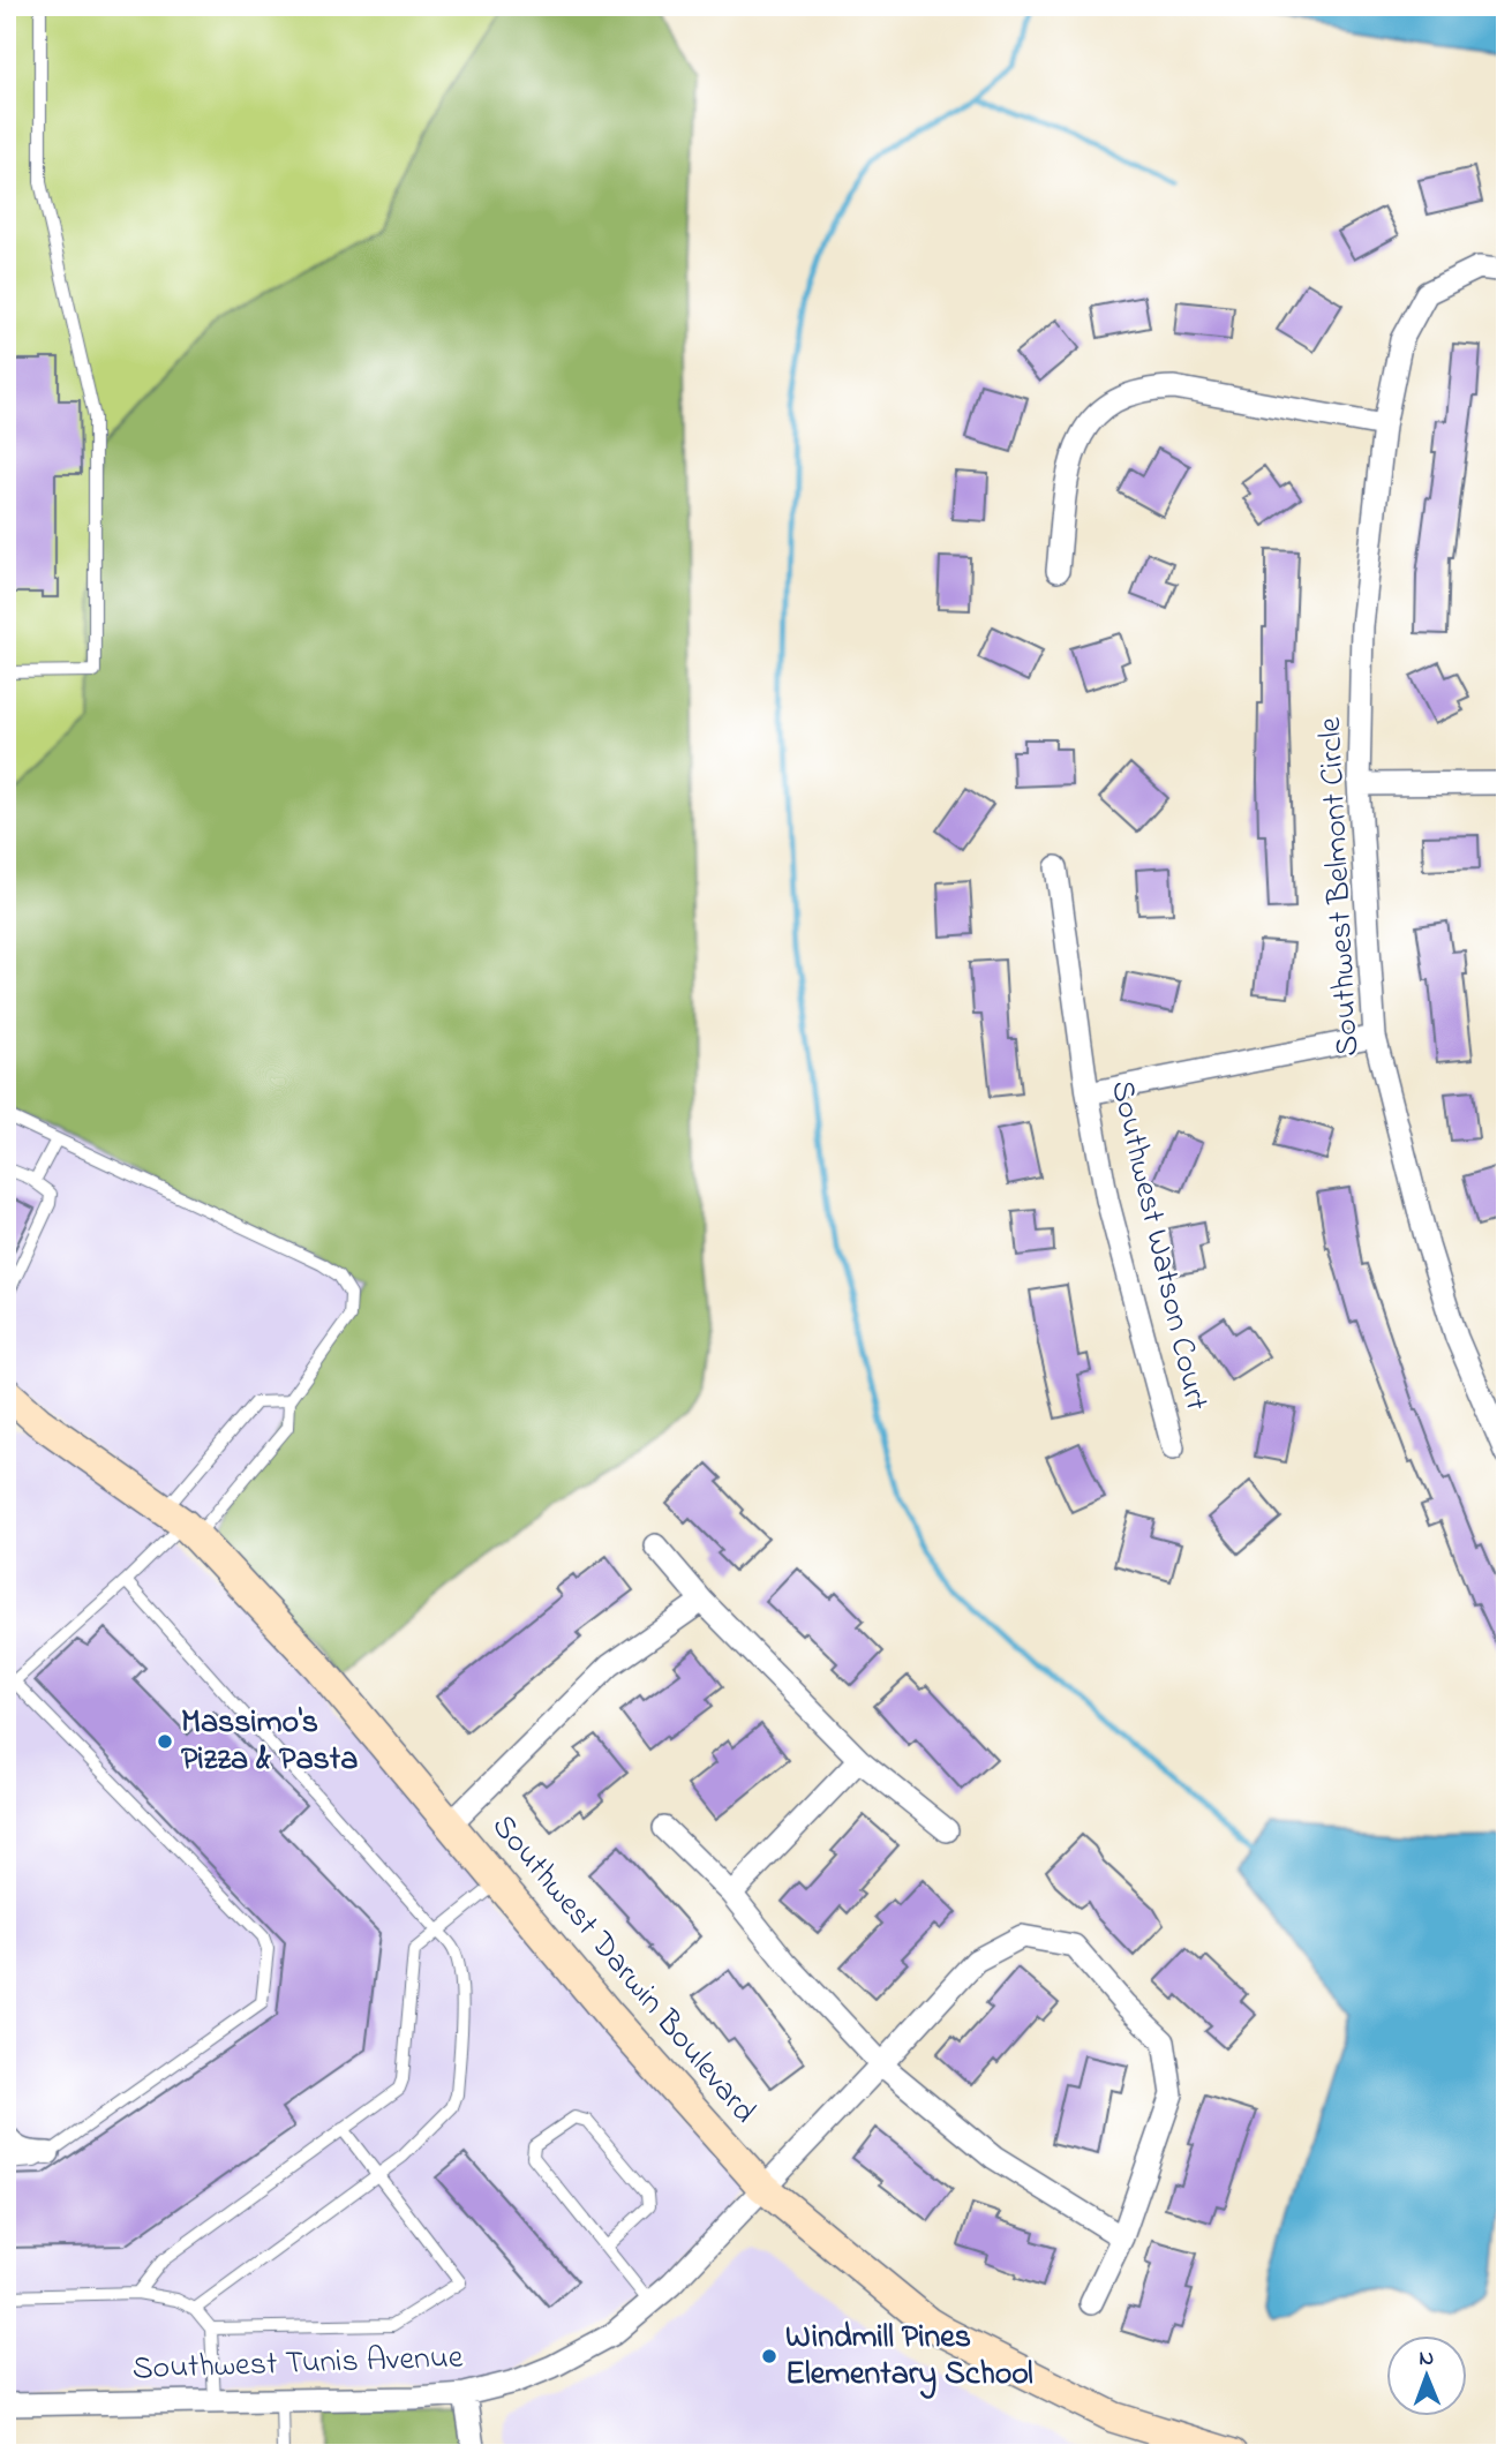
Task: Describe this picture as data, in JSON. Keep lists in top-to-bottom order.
{
  "streets": {
    "street": [
      "Southwest Belmont Circle",
      "Southwest Watson Court",
      "Southwest Darwin Boulevard",
      "Southwest Tunis Avenue"
    ]
  },
  "crossings": [
    ["Southwest Darwin Boulevard", "Southwest Tunis Avenue"]
  ],
  "places": ["Massimo's Pizza & Pasta", "Windmill Pines Elementary School"],
  "north": "top"
}
